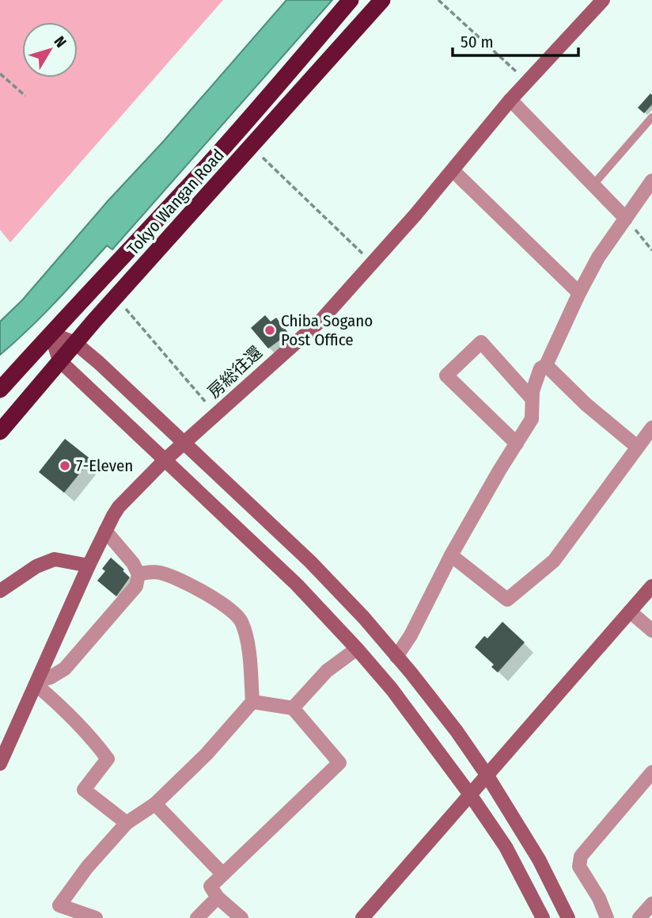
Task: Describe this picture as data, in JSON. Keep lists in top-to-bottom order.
{
  "streets": {
    "highway": ["Tokyo Wangan Road"],
    "street": ["房総往還"]
  },
  "places": ["Chiba Sogano Post Office", "7-Eleven"],
  "scale_bar": "50 m",
  "north": "top right"
}
